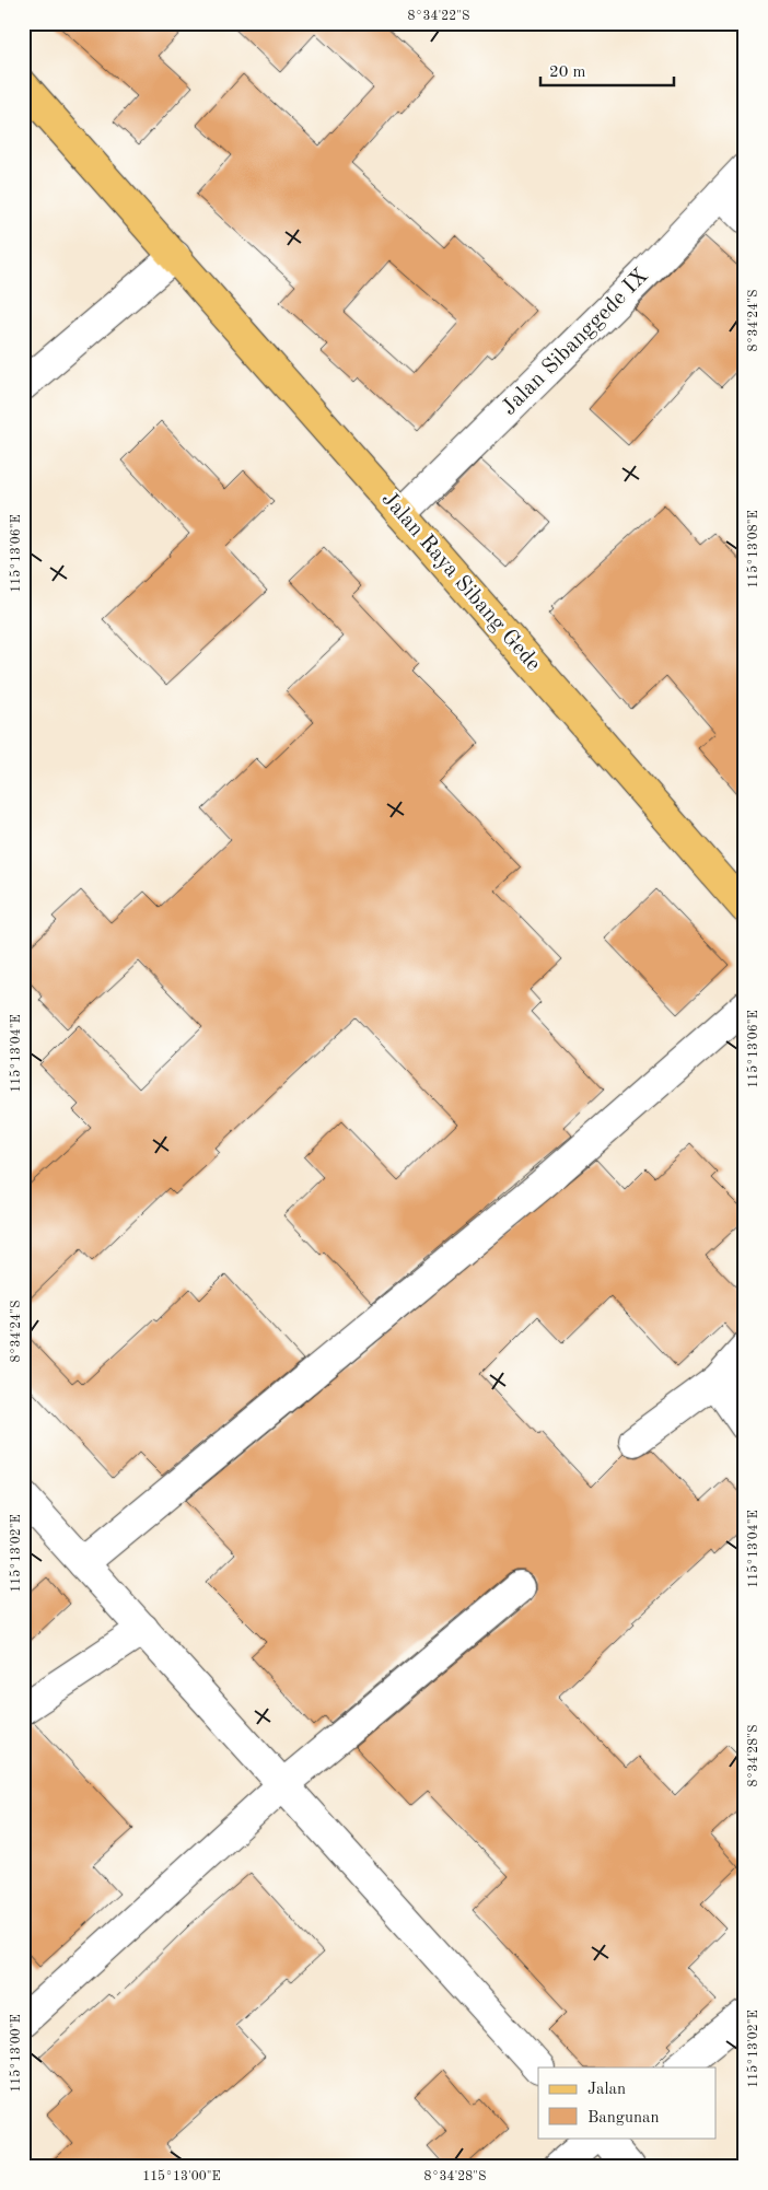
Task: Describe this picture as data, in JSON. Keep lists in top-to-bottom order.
{
  "streets": {
    "main road": ["Jalan Raya Sibang Gede"],
    "street": ["Jalan Sibanggede IX"]
  },
  "crossings": [
    ["Jalan Sibanggede IX", "Jalan Raya Sibang Gede"]
  ],
  "legend": ["Jalan", "Bangunan"],
  "scale_bar": "20 m",
  "coordinates": [
    "8°34'22\"S",
    "8°34'24\"S",
    "115°13'08\"E",
    "115°13'06\"E",
    "115°13'04\"E",
    "115°13'02\"E",
    "8°34'28\"S",
    "115°13'00\"E"
  ]
}
